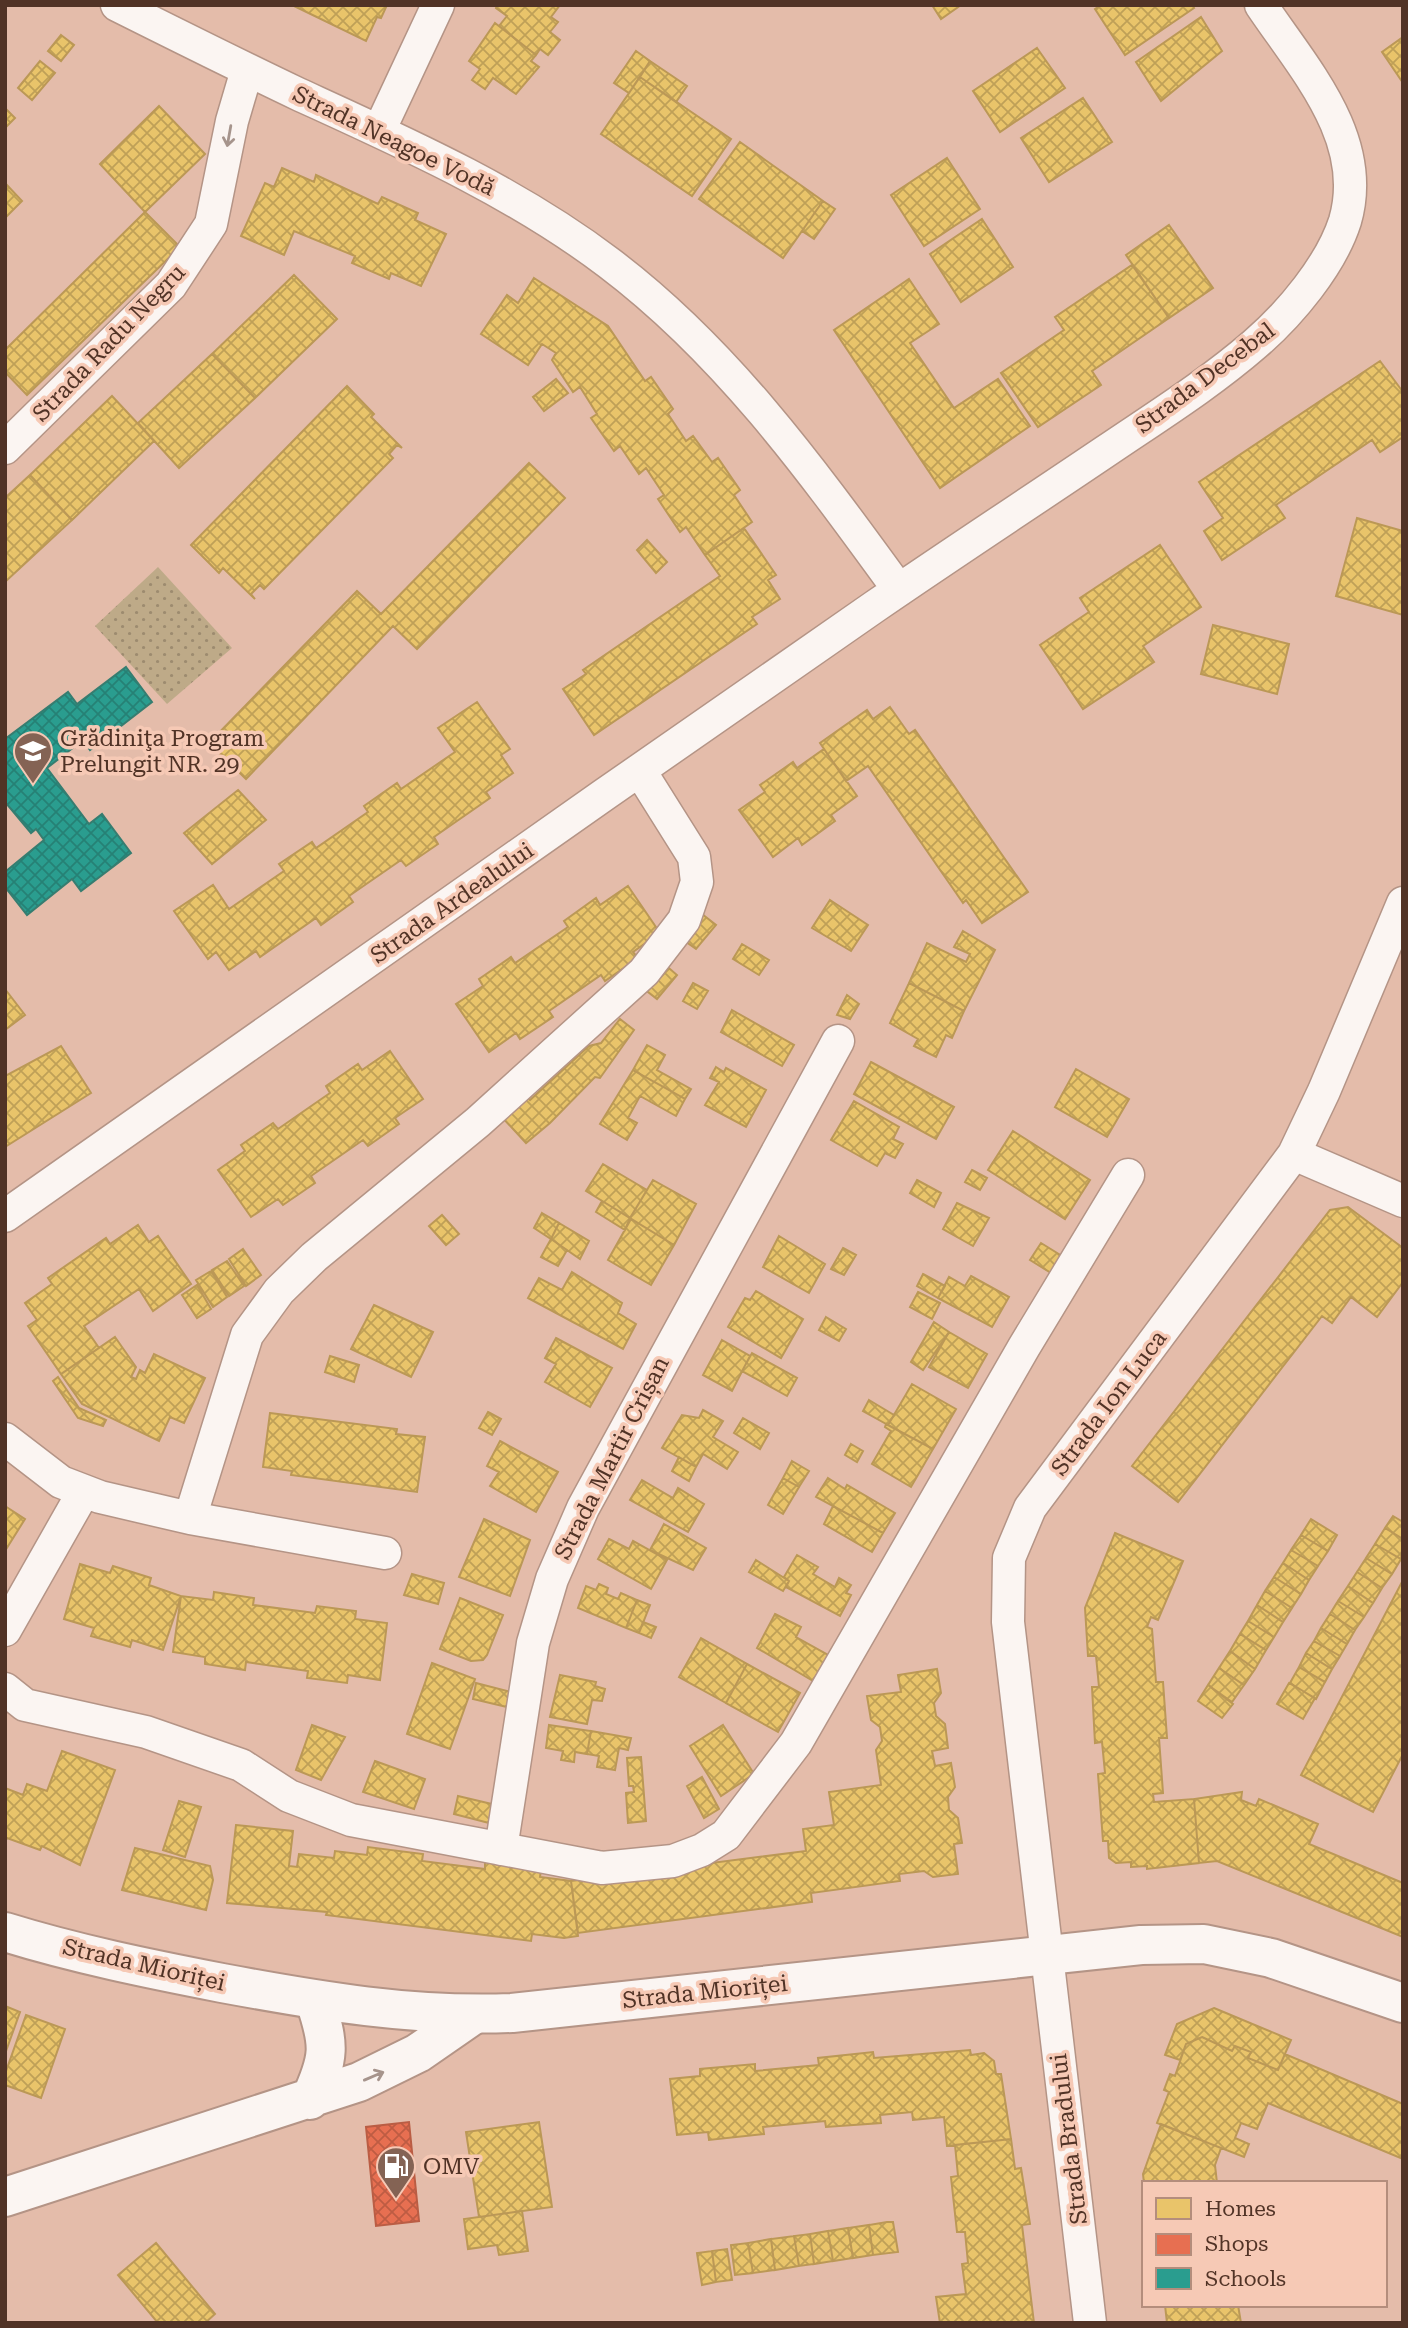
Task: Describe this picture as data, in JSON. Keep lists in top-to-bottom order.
{
  "streets": {
    "main road": ["Strada Mioriței"],
    "street": [
      "Strada Neagoe Vodă",
      "Strada Radu Negru",
      "Strada Decebal",
      "Strada Ardealului",
      "Strada Ion Luca",
      "Strada Martir Crișan",
      "Strada Bradului"
    ]
  },
  "crossings": [
    ["Strada Neagoe Vodă", "Strada Radu Negru"],
    ["Strada Neagoe Vodă", "Strada Decebal"],
    ["Strada Neagoe Vodă", "Strada Ardealului"],
    ["Strada Decebal", "Strada Ardealului"],
    ["Strada Ion Luca", "Strada Mioriței"],
    ["Strada Ion Luca", "Strada Bradului"],
    ["Strada Mioriței", "Strada Bradului"]
  ],
  "one_way": ["Strada Radu Negru"],
  "places": {
    "school or university": ["Grădiniţa Program Prelungit NR. 29"],
    "fuel station": ["OMV"]
  },
  "legend": ["Homes", "Shops", "Schools"]
}
